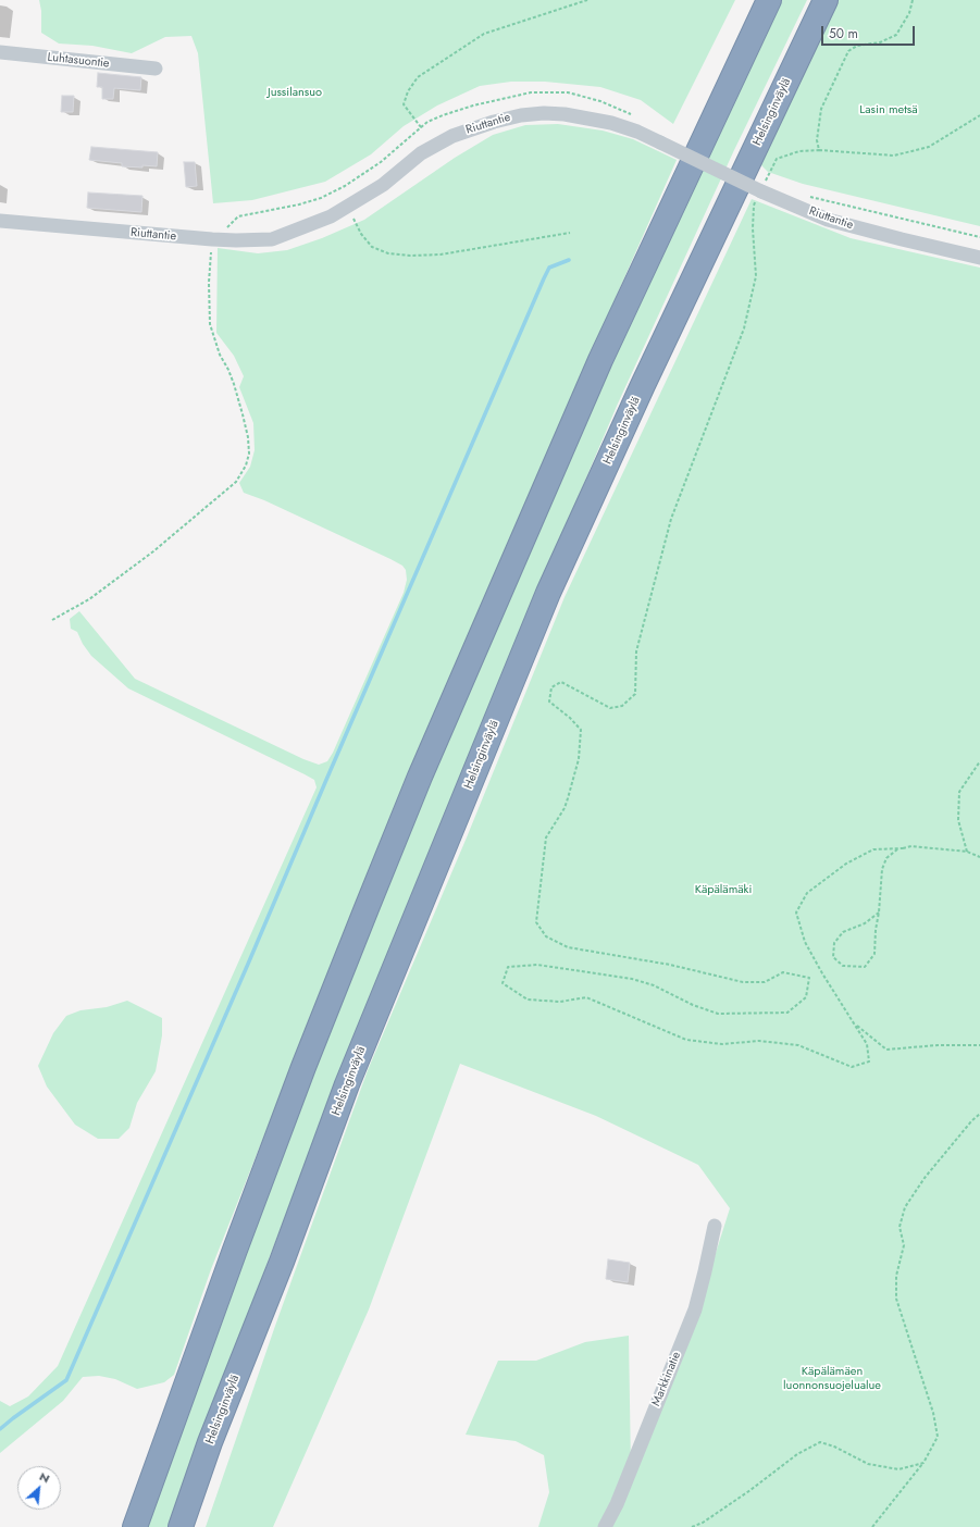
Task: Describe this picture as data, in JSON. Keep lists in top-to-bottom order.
{
  "streets": {
    "highway": ["Helsinginväylä"],
    "street": ["Luhtasuontie", "Riuttantie", "Markkinatie"]
  },
  "parks": [
    "Jussilansuo",
    "Lasin metsä",
    "Käpälämäki",
    "Käpälämäen luonnonsuojelualue"
  ],
  "scale_bar": "50 m",
  "north": "top right"
}
